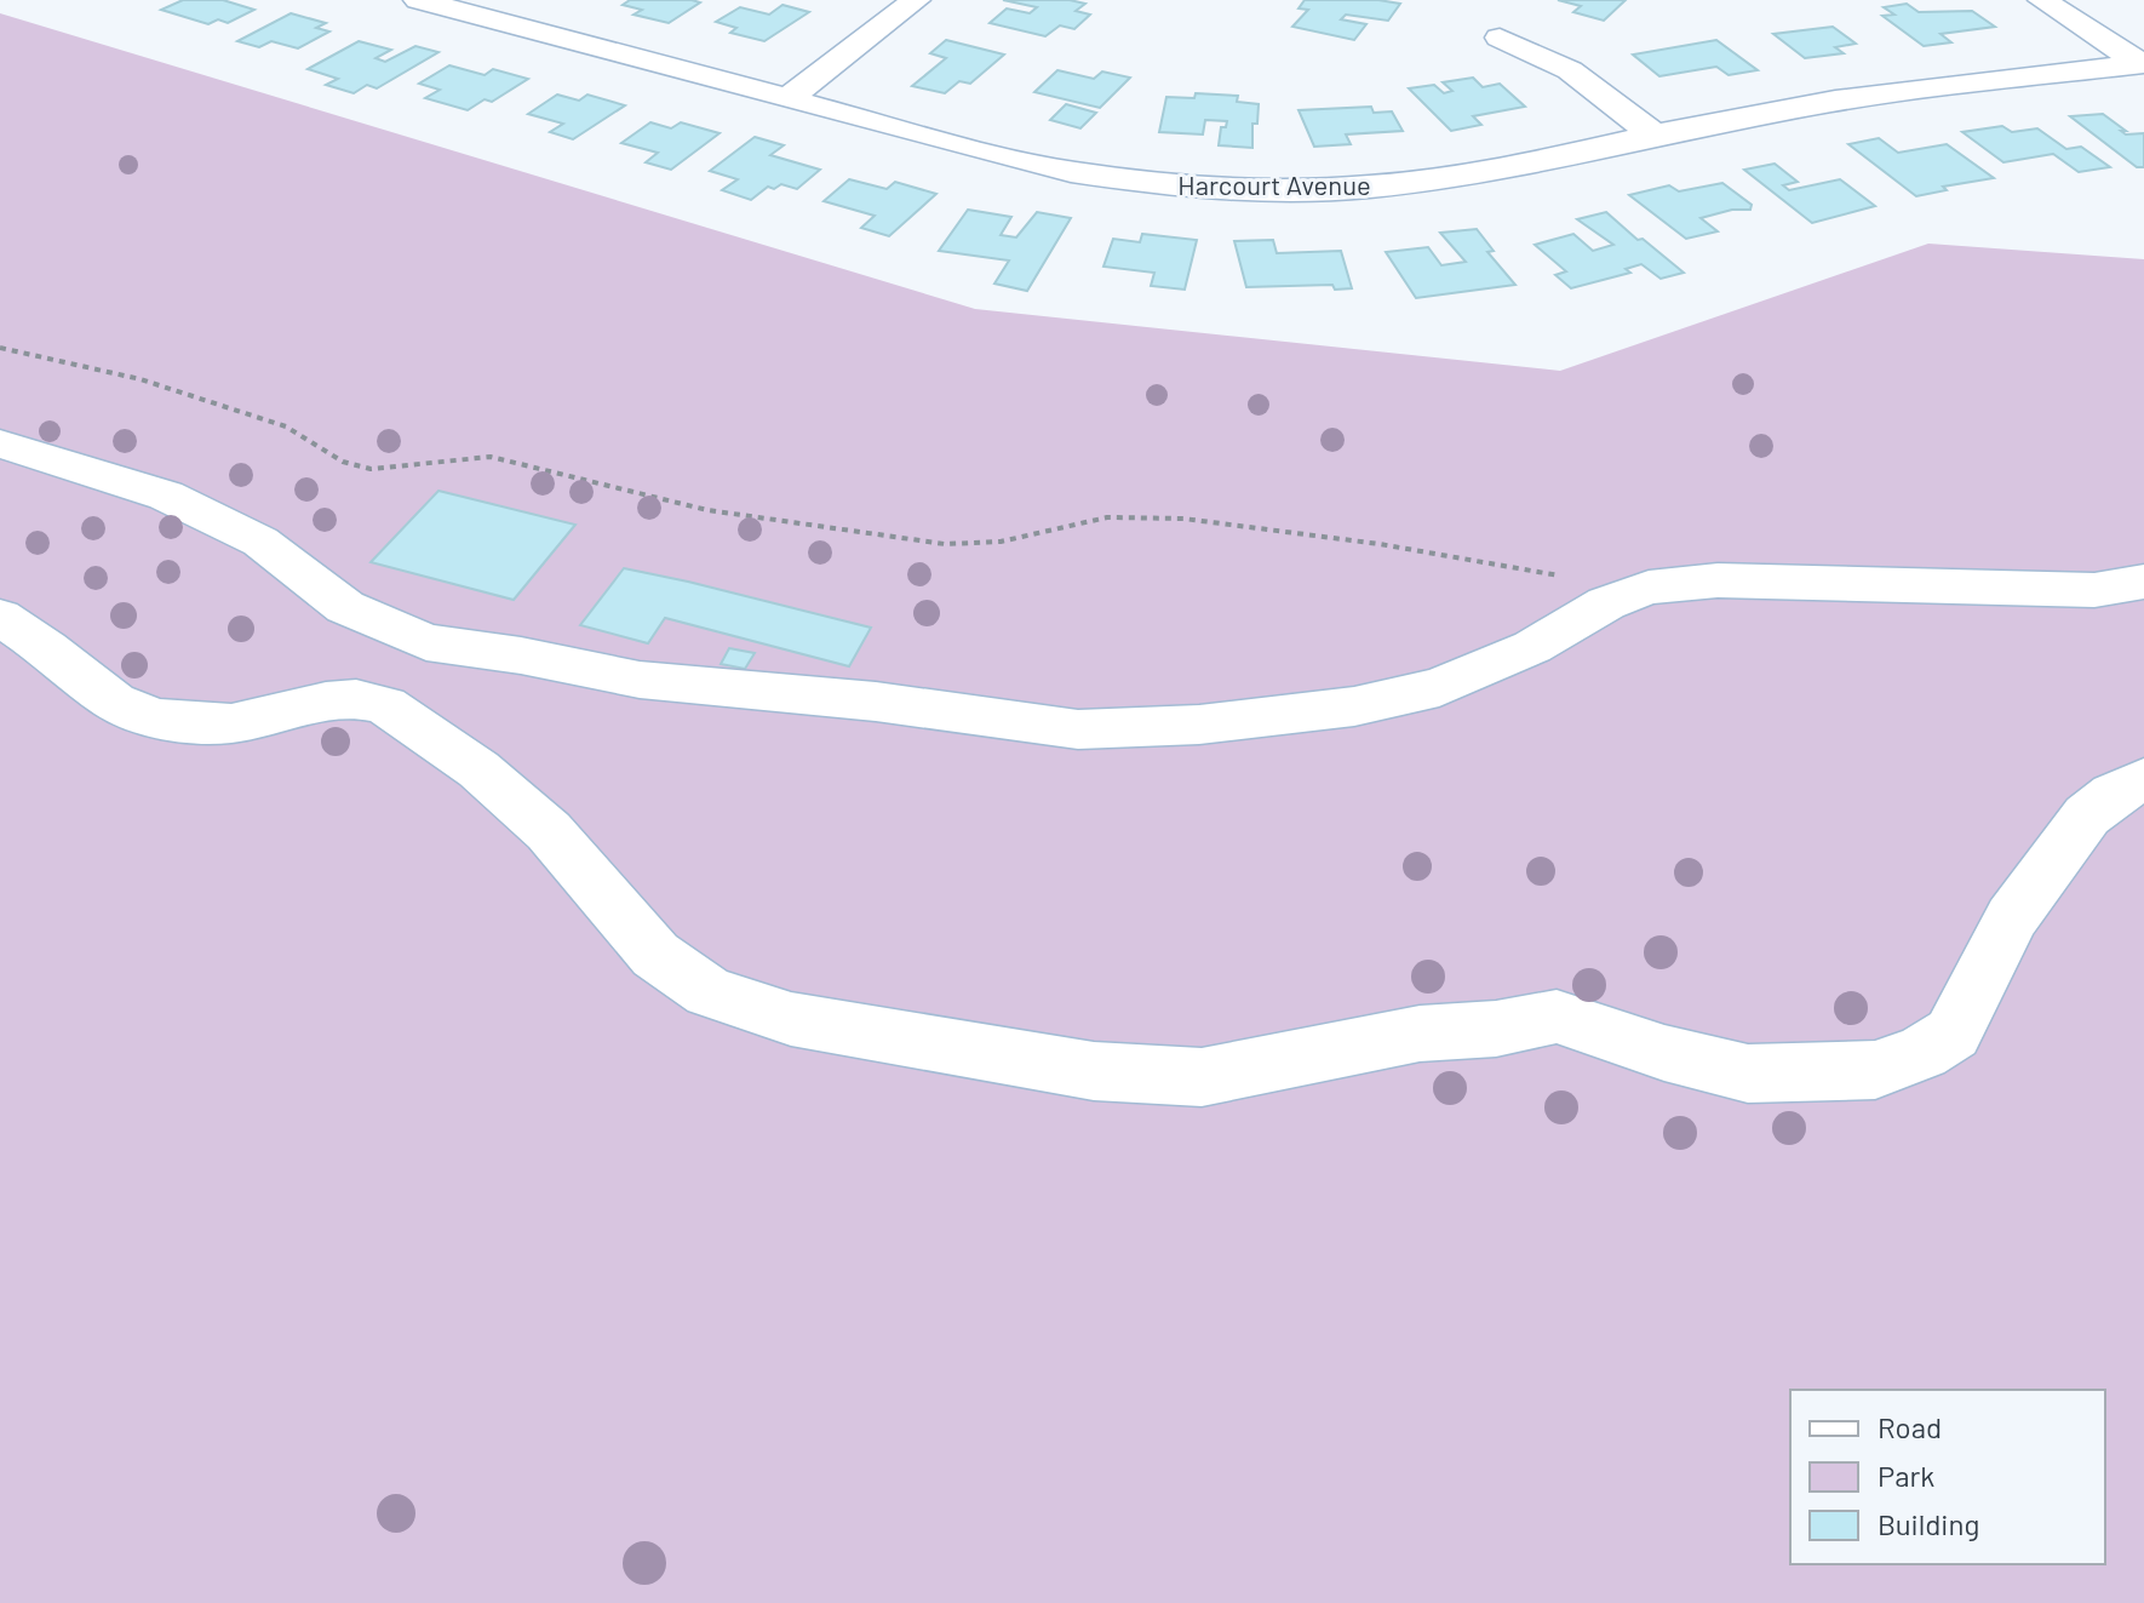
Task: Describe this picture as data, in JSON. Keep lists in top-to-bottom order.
{
  "streets": {
    "street": ["Harcourt Avenue"]
  },
  "legend": ["Road", "Park", "Building"]
}
